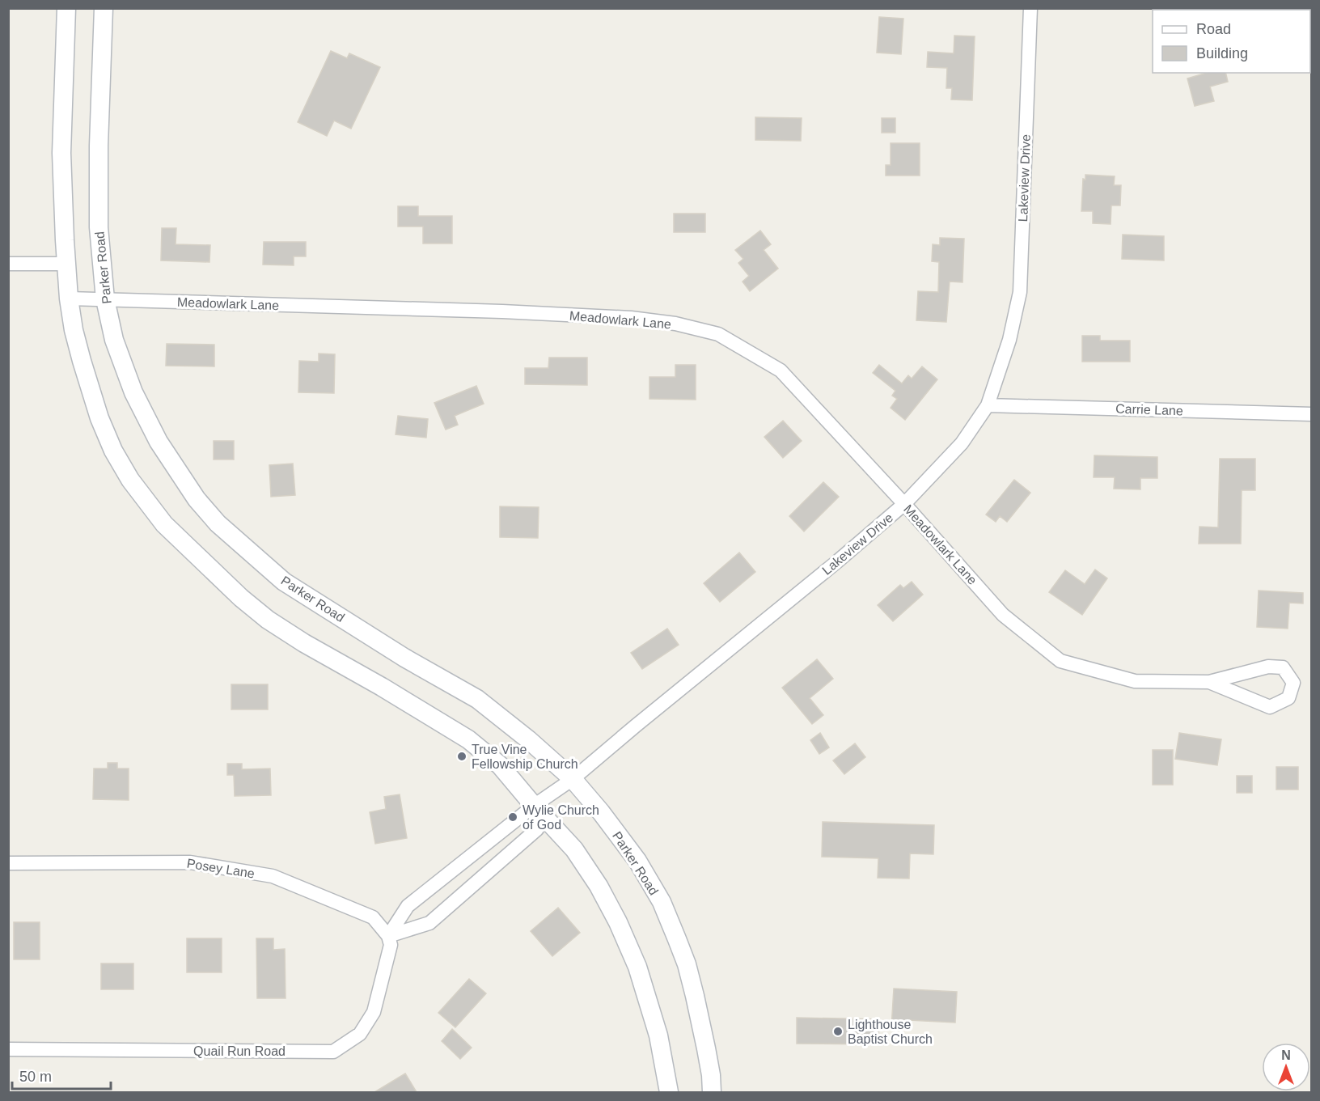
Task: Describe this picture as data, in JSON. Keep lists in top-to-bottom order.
{
  "streets": {
    "main road": ["Parker Road"],
    "street": [
      "Lakeview Drive",
      "Meadowlark Lane",
      "Carrie Lane",
      "Posey Lane",
      "Quail Run Road"
    ]
  },
  "crossings": [
    ["Lakeview Drive", "Parker Road"],
    ["Lakeview Drive", "Meadowlark Lane"],
    ["Lakeview Drive", "Carrie Lane"],
    ["Lakeview Drive", "Quail Run Road"],
    ["Parker Road", "Meadowlark Lane"],
    ["Posey Lane", "Quail Run Road"]
  ],
  "places": ["True Vine Fellowship Church", "Wylie Church of God", "Lighthouse Baptist Church"],
  "legend": ["Road", "Building"],
  "scale_bar": "50 m",
  "north": "top"
}
